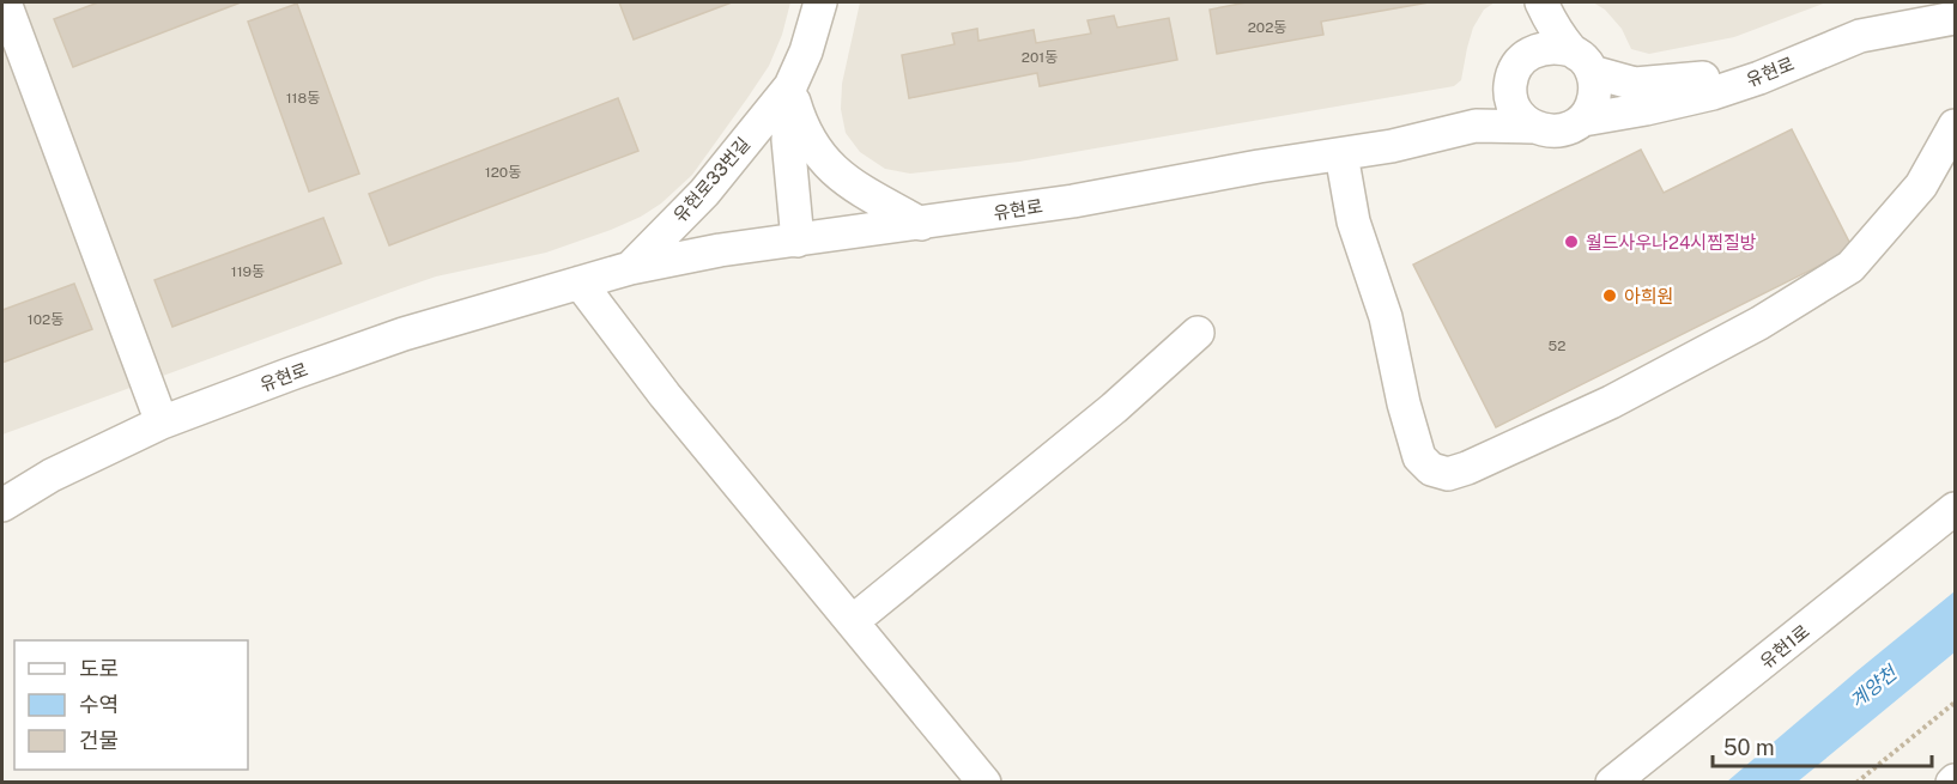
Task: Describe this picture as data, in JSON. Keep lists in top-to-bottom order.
{
  "streets": {
    "street": ["유현로", "유현로33번길", "유현1로"]
  },
  "crossings": [
    ["유현로", "유현로33번길"]
  ],
  "water": ["계양천"],
  "places": ["월드사우나24시찜질방", "아희원"],
  "house_numbers": [
    "202동",
    "201동",
    "118동",
    "120동",
    "119동",
    "102동",
    "52"
  ],
  "legend": ["도로", "수역", "건물"],
  "scale_bar": "50 m"
}
